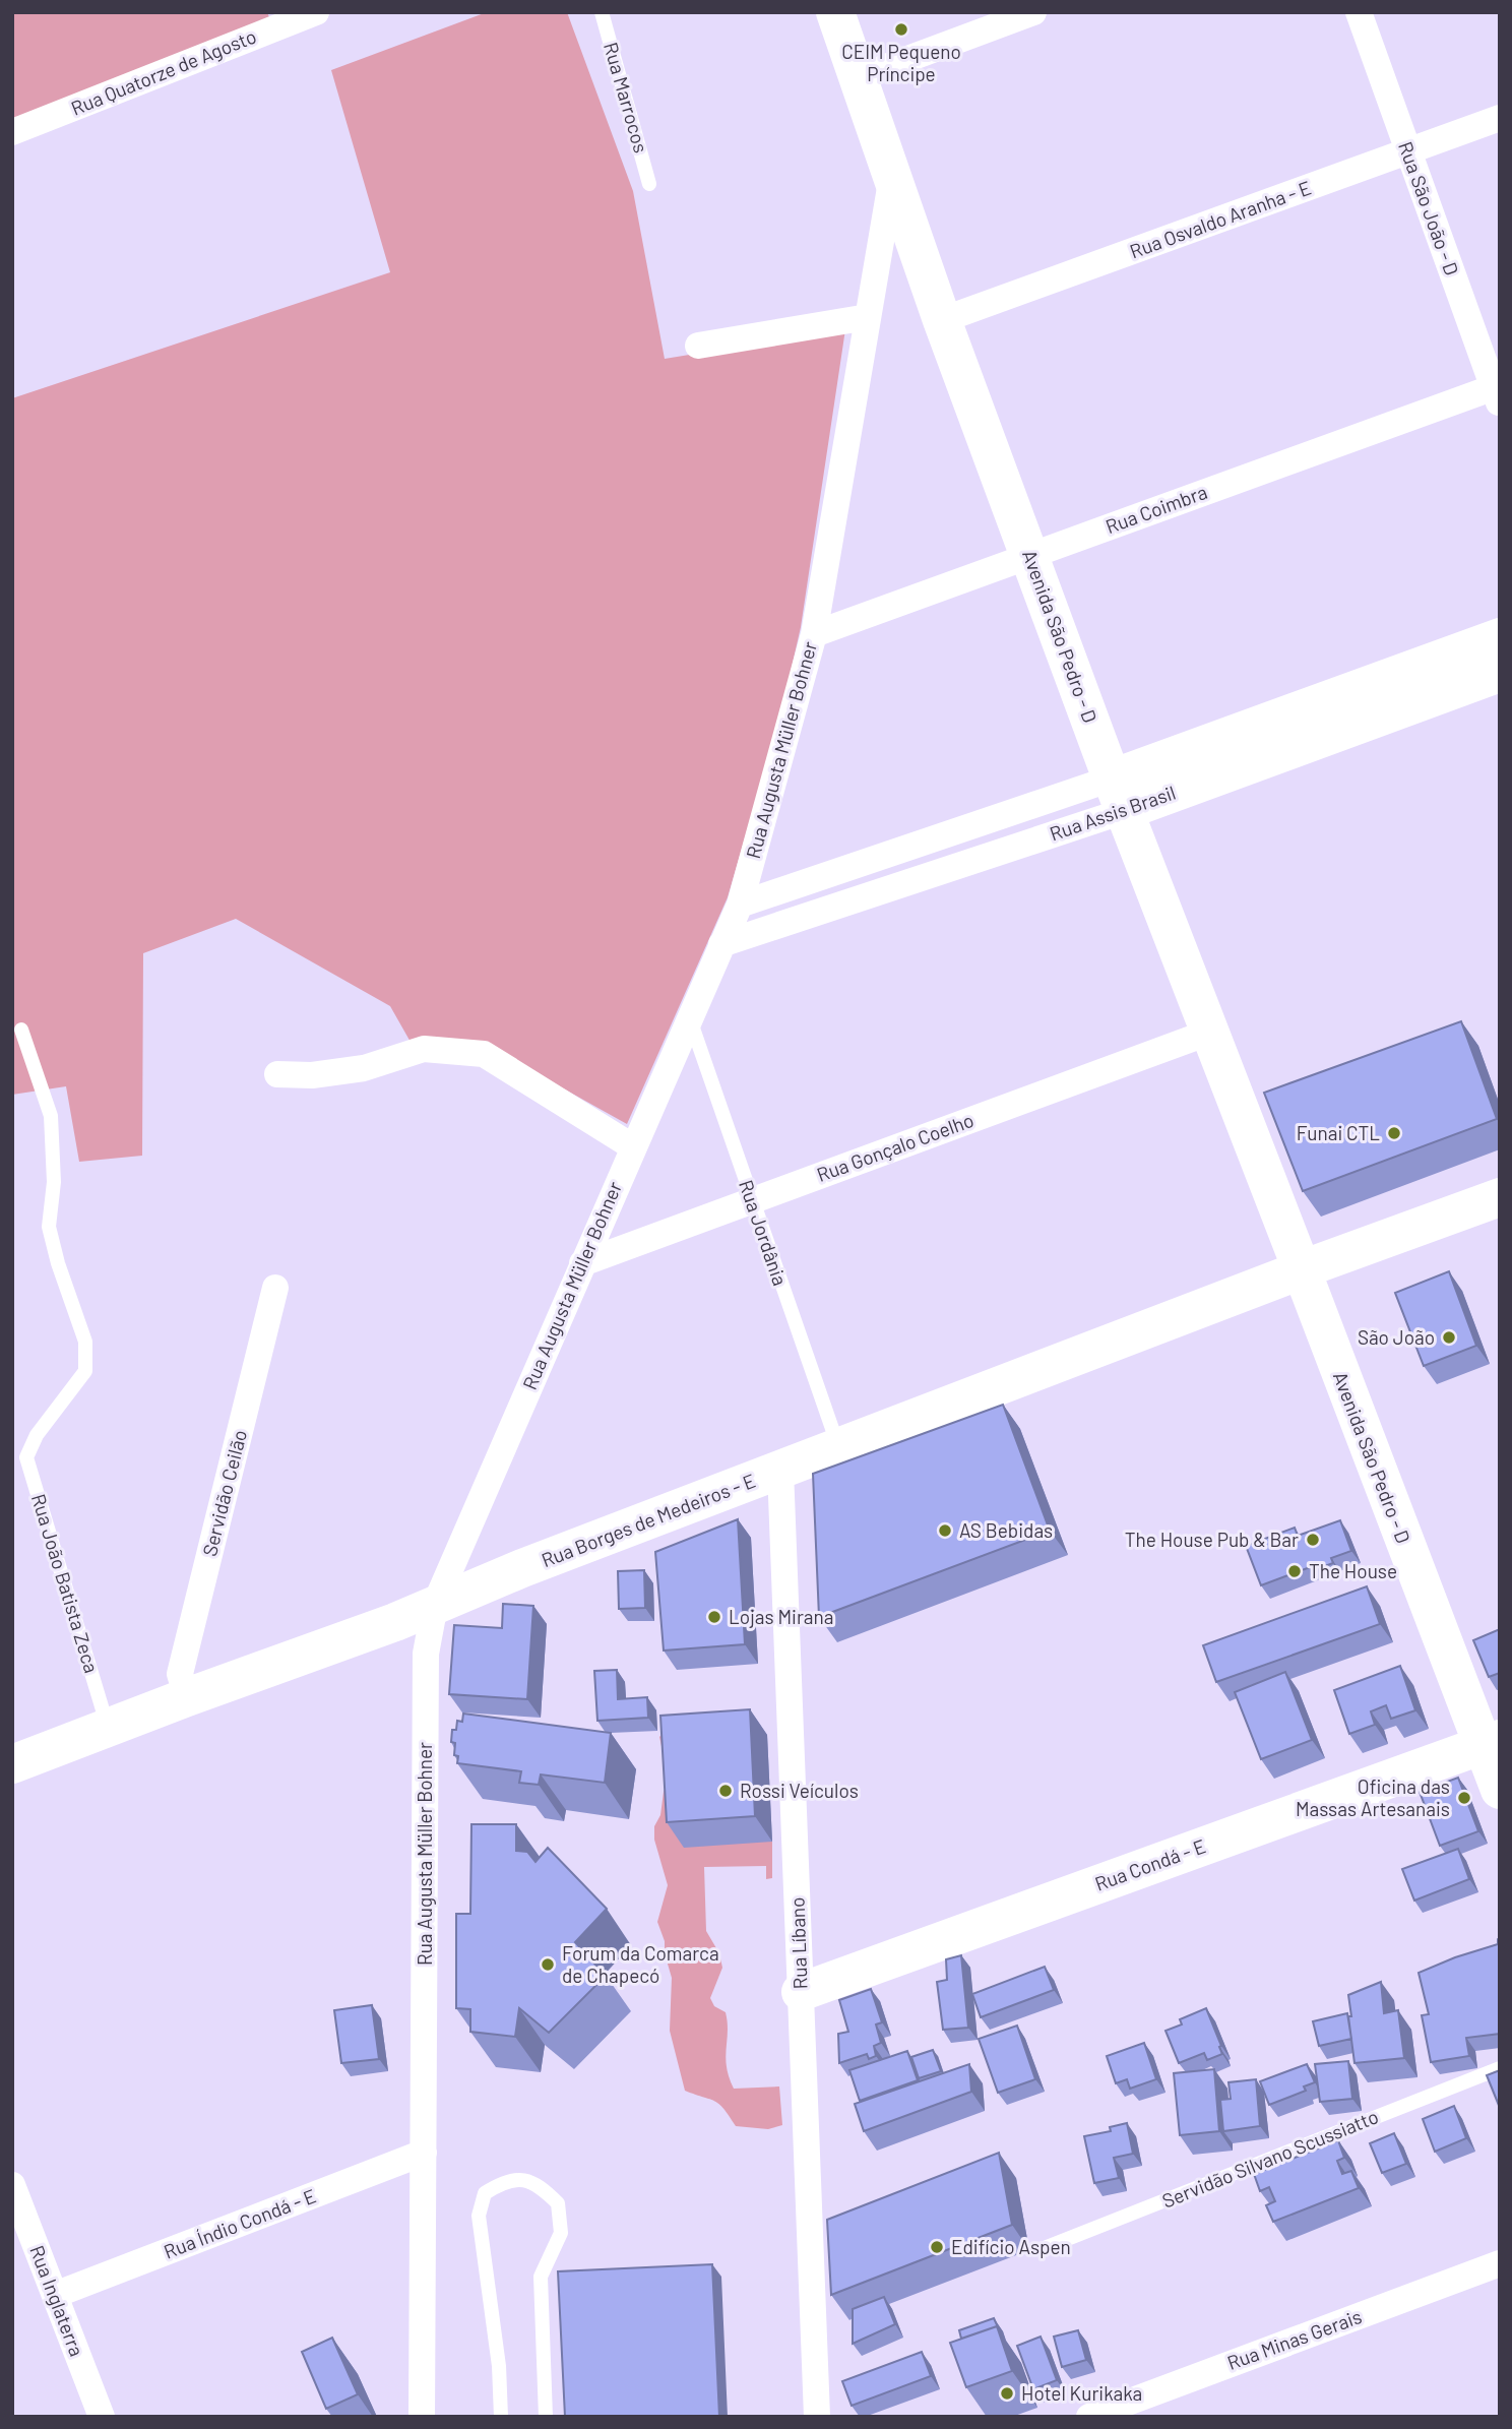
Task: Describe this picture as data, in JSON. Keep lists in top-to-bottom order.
{
  "streets": {
    "street": [
      "Rua Quatorze de Agosto",
      "Rua São João - D",
      "Rua Osvaldo Aranha - E",
      "Rua Coimbra",
      "Avenida São Pedro - D",
      "Rua Augusta Müller Bohner",
      "Rua Assis Brasil",
      "Rua Gonçalo Coelho",
      "Servidão Ceilão",
      "Rua Borges de Medeiros - E",
      "Rua Condá - E",
      "Rua Líbano",
      "Rua Índio Condá - E",
      "Rua Inglaterra",
      "Rua Minas Gerais"
    ],
    "lane": [
      "Rua Marrocos",
      "Rua Jordânia",
      "Rua João Batista Zeca",
      "Servidão Silvano Scussiatto"
    ]
  },
  "crossings": [
    ["Rua São João - D", "Rua Osvaldo Aranha - E"],
    ["Rua São João - D", "Rua Coimbra"],
    ["Rua Osvaldo Aranha - E", "Avenida São Pedro - D"],
    ["Rua Coimbra", "Avenida São Pedro - D"],
    ["Rua Coimbra", "Rua Augusta Müller Bohner"],
    ["Avenida São Pedro - D", "Rua Augusta Müller Bohner"],
    ["Avenida São Pedro - D", "Rua Assis Brasil"],
    ["Avenida São Pedro - D", "Rua Gonçalo Coelho"],
    ["Avenida São Pedro - D", "Rua Borges de Medeiros - E"],
    ["Avenida São Pedro - D", "Rua Condá - E"],
    ["Rua Augusta Müller Bohner", "Rua Assis Brasil"],
    ["Rua Augusta Müller Bohner", "Rua Gonçalo Coelho"],
    ["Rua Augusta Müller Bohner", "Rua Jordânia"],
    ["Rua Augusta Müller Bohner", "Rua Borges de Medeiros - E"],
    ["Rua Augusta Müller Bohner", "Rua Índio Condá - E"],
    ["Rua Gonçalo Coelho", "Rua Jordânia"],
    ["Rua Jordânia", "Rua Borges de Medeiros - E"],
    ["Servidão Ceilão", "Rua Borges de Medeiros - E"],
    ["Rua Borges de Medeiros - E", "Rua João Batista Zeca"],
    ["Rua Borges de Medeiros - E", "Rua Líbano"],
    ["Rua Condá - E", "Rua Líbano"],
    ["Rua Índio Condá - E", "Rua Inglaterra"]
  ],
  "places": [
    "CEIM Pequeno Príncipe",
    "Funai CTL",
    "São João",
    "AS Bebidas",
    "The House Pub & Bar",
    "The House",
    "Lojas Mirana",
    "Rossi Veículos",
    "Oficina das Massas Artesanais",
    "Forum da Comarca de Chapecó",
    "Edifício Aspen",
    "Hotel Kurikaka"
  ]
}
